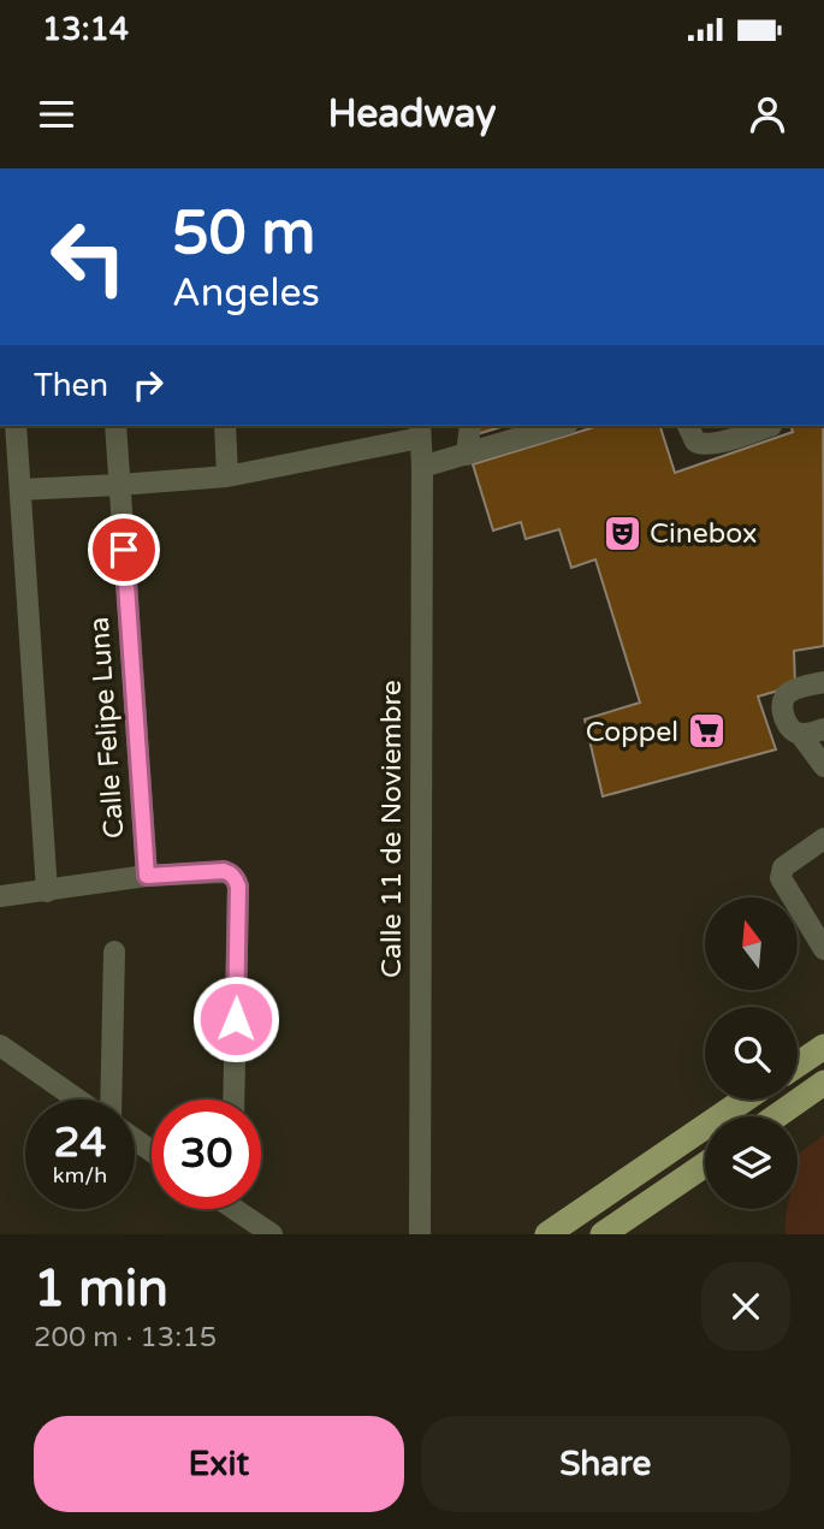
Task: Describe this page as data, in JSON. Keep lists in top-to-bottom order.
{
  "streets": {
    "street": ["Calle Felipe Luna", "Calle 11 de Noviembre"]
  },
  "places": {
    "theatre": ["Cinebox"],
    "supermarket": ["Coppel"]
  },
  "north": "top",
  "page": {
    "status": "13:14",
    "header": "Headway",
    "turn": ["50 m", "Angeles"],
    "then": "Then",
    "speed": "24 km/h",
    "limit": "30",
    "heading": ["1 min", "200 m · 13:15"],
    "buttons": ["Exit", "Share"]
  }
}
